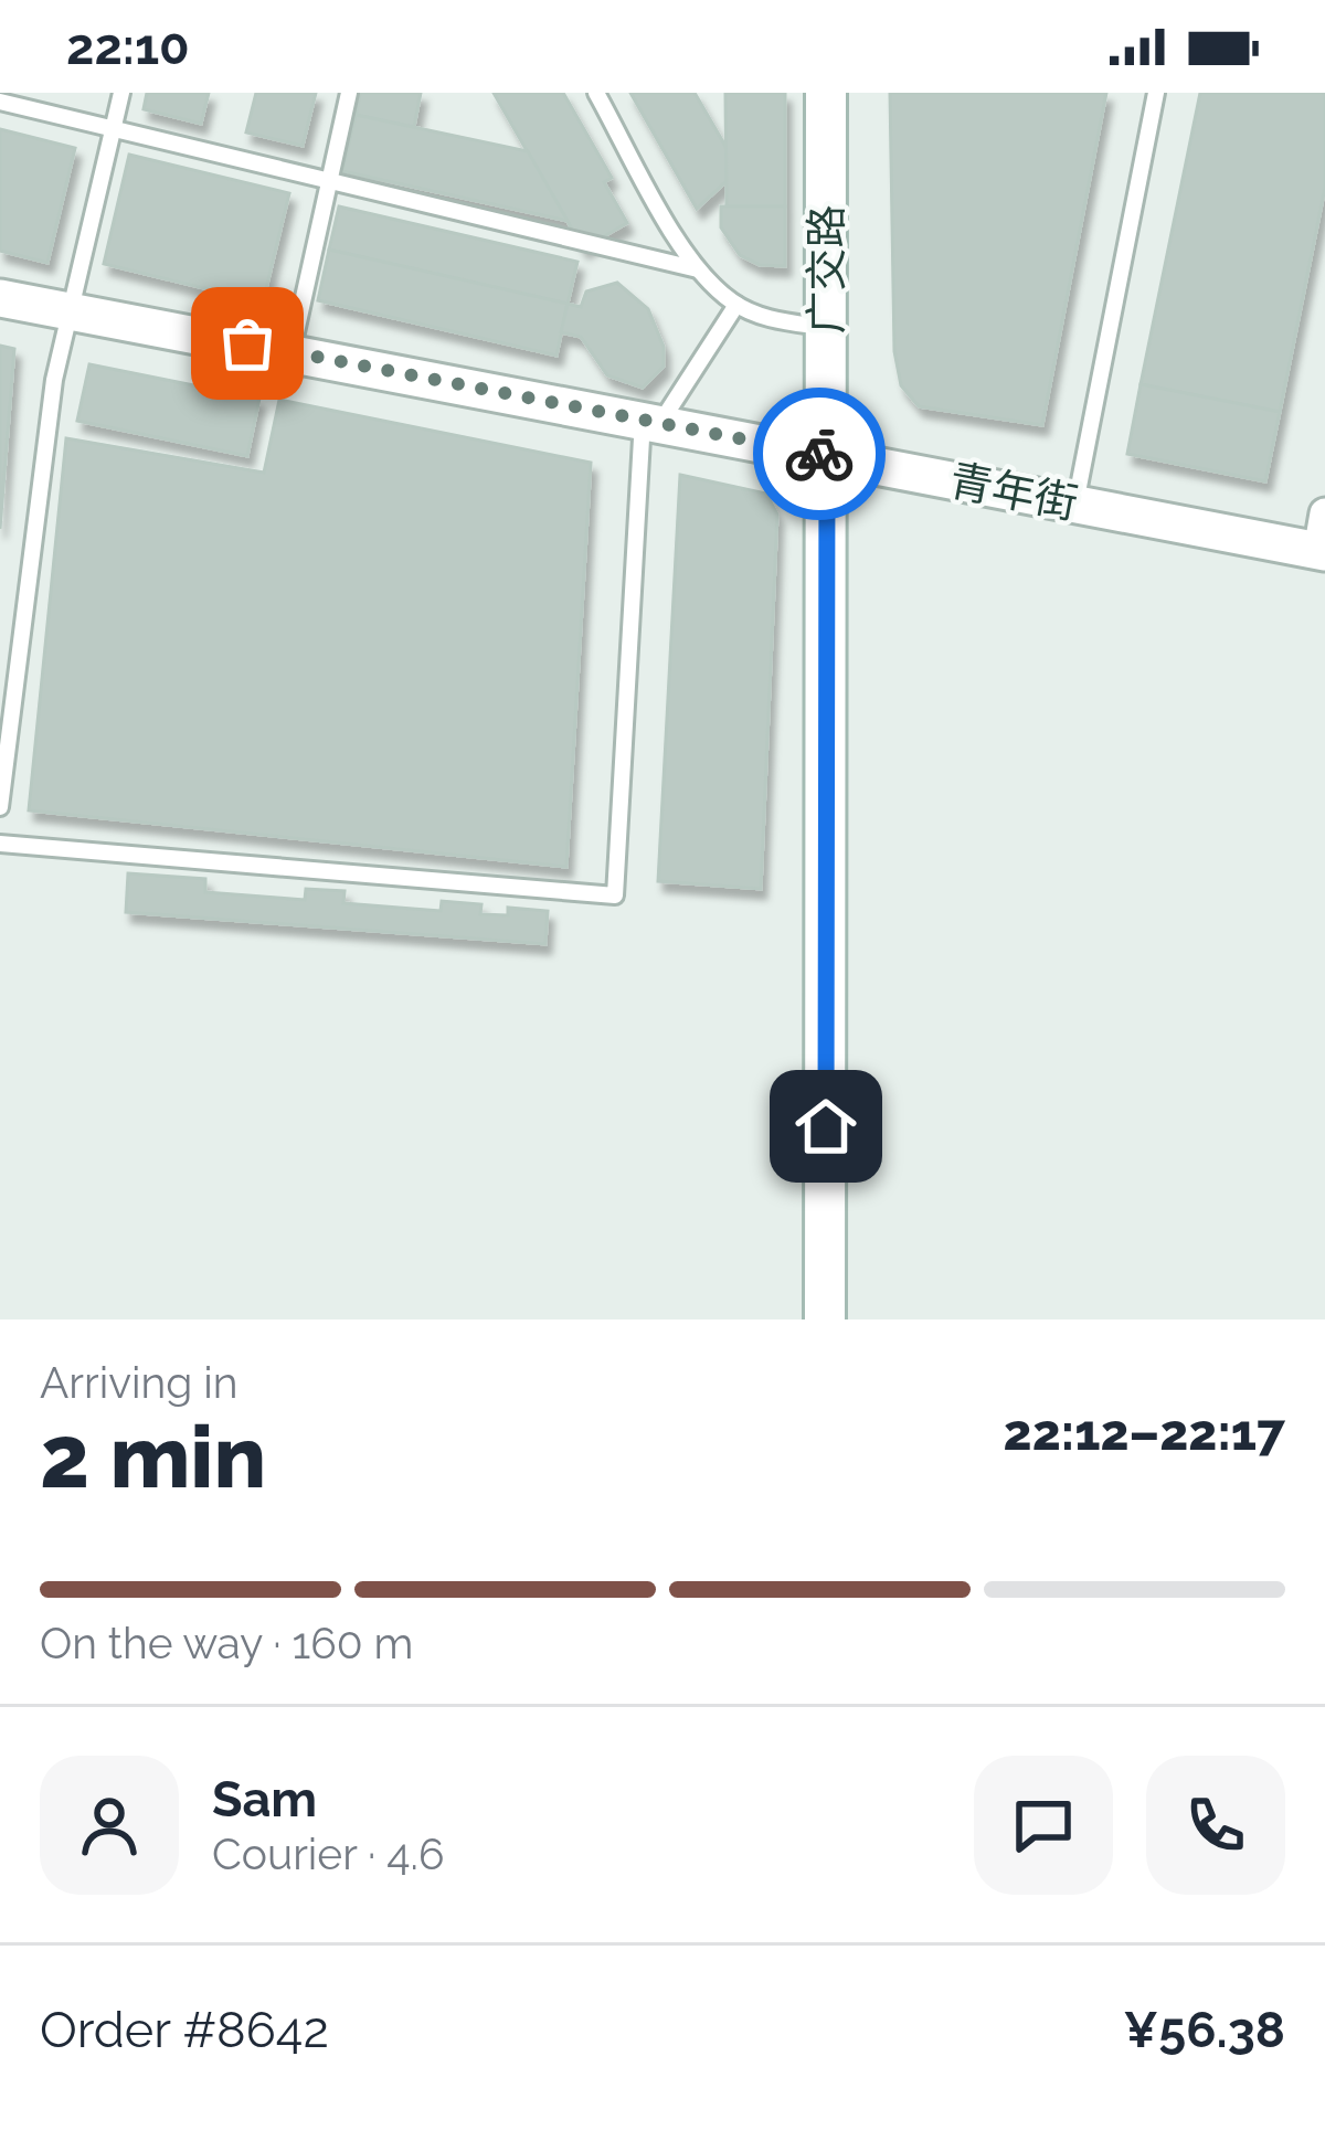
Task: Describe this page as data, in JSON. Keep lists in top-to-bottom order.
{
  "streets": {
    "main road": ["广交路"],
    "street": ["青年街"]
  },
  "crossings": [
    ["广交路", "青年街"]
  ],
  "page": {
    "status": "22:10",
    "heading": ["2 min", "Arriving in", "22:12–22:17"],
    "panel": [
      "Sam",
      "Courier · 4.6",
      "Order #8642",
      "¥56.38"
    ],
    "bar": "On the way · 160 m"
  }
}
